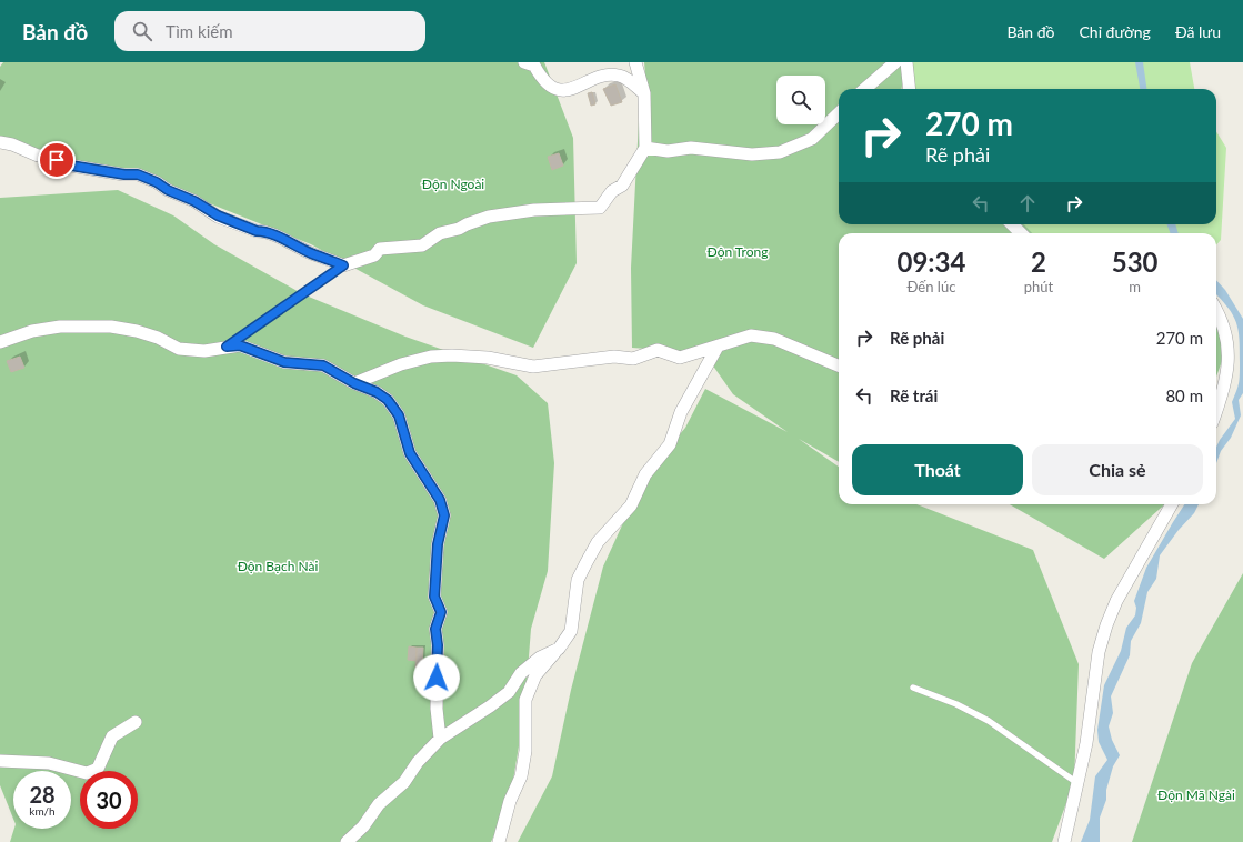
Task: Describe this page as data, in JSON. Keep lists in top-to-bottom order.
{
  "parks": [
    "Độn Ngoài",
    "Độn Trong",
    "Độn Bạch Nài",
    "Độn Mã Ngài"
  ],
  "page": {
    "header": "Bản đồ",
    "search": "Tìm kiếm",
    "nav": ["Bản đồ", "Chỉ đường", "Đã lưu"],
    "turn": ["270 m", "Rẽ phải"],
    "eta": [
      "09:34",
      "Đến lúc",
      "2",
      "phút",
      "530",
      "m"
    ],
    "list": [
      {
        "name": "Rẽ phải",
        "value": "270 m"
      },
      {
        "name": "Rẽ trái",
        "value": "80 m"
      }
    ],
    "buttons": ["Thoát", "Chia sẻ"],
    "speed": "28 km/h",
    "limit": "30"
  }
}
